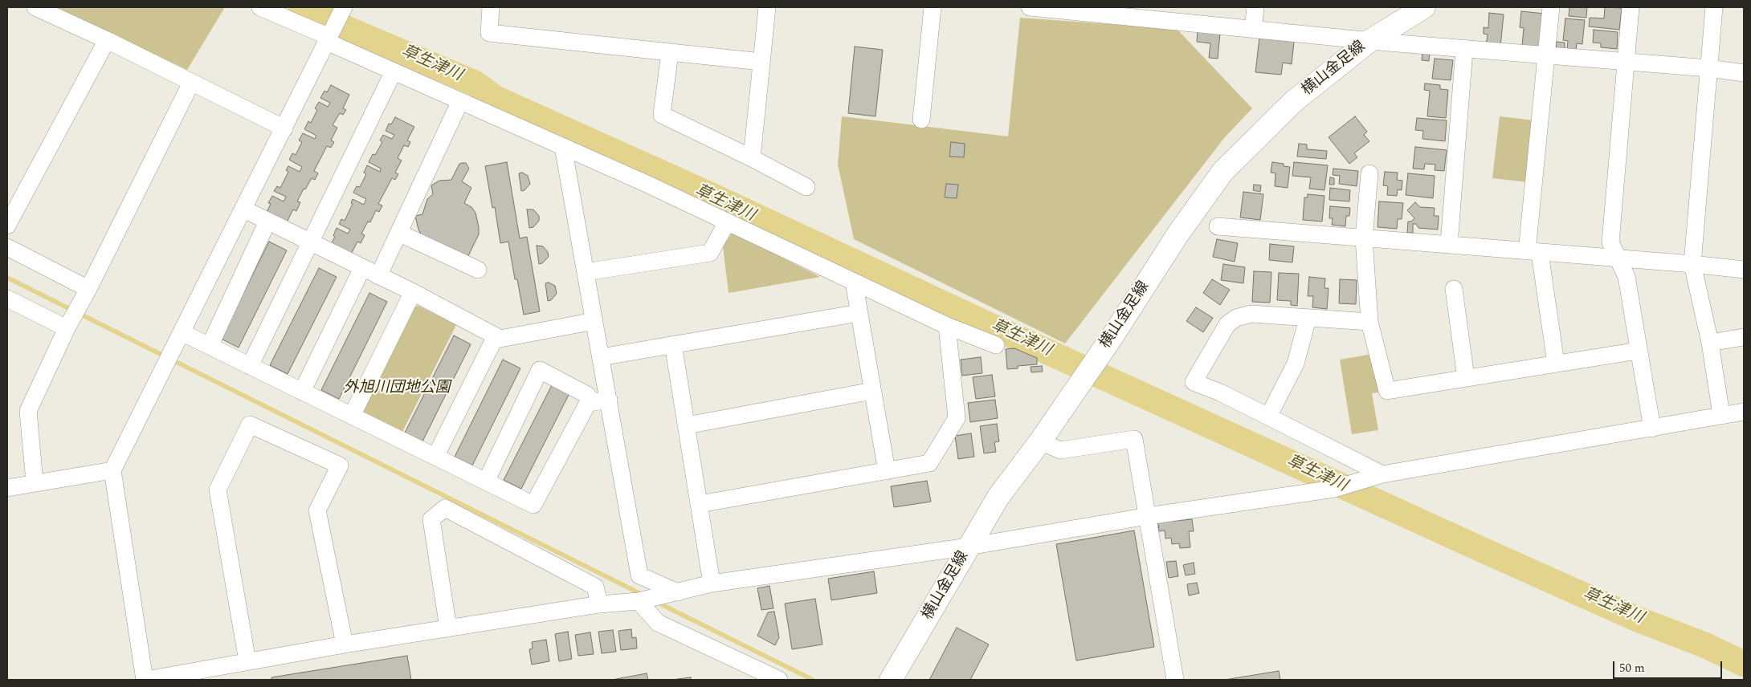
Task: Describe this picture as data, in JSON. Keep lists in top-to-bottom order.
{
  "streets": {
    "street": ["横山金足線"]
  },
  "water": ["草生津川"],
  "parks": ["外旭川団地公園"],
  "scale_bar": "50 m"
}
